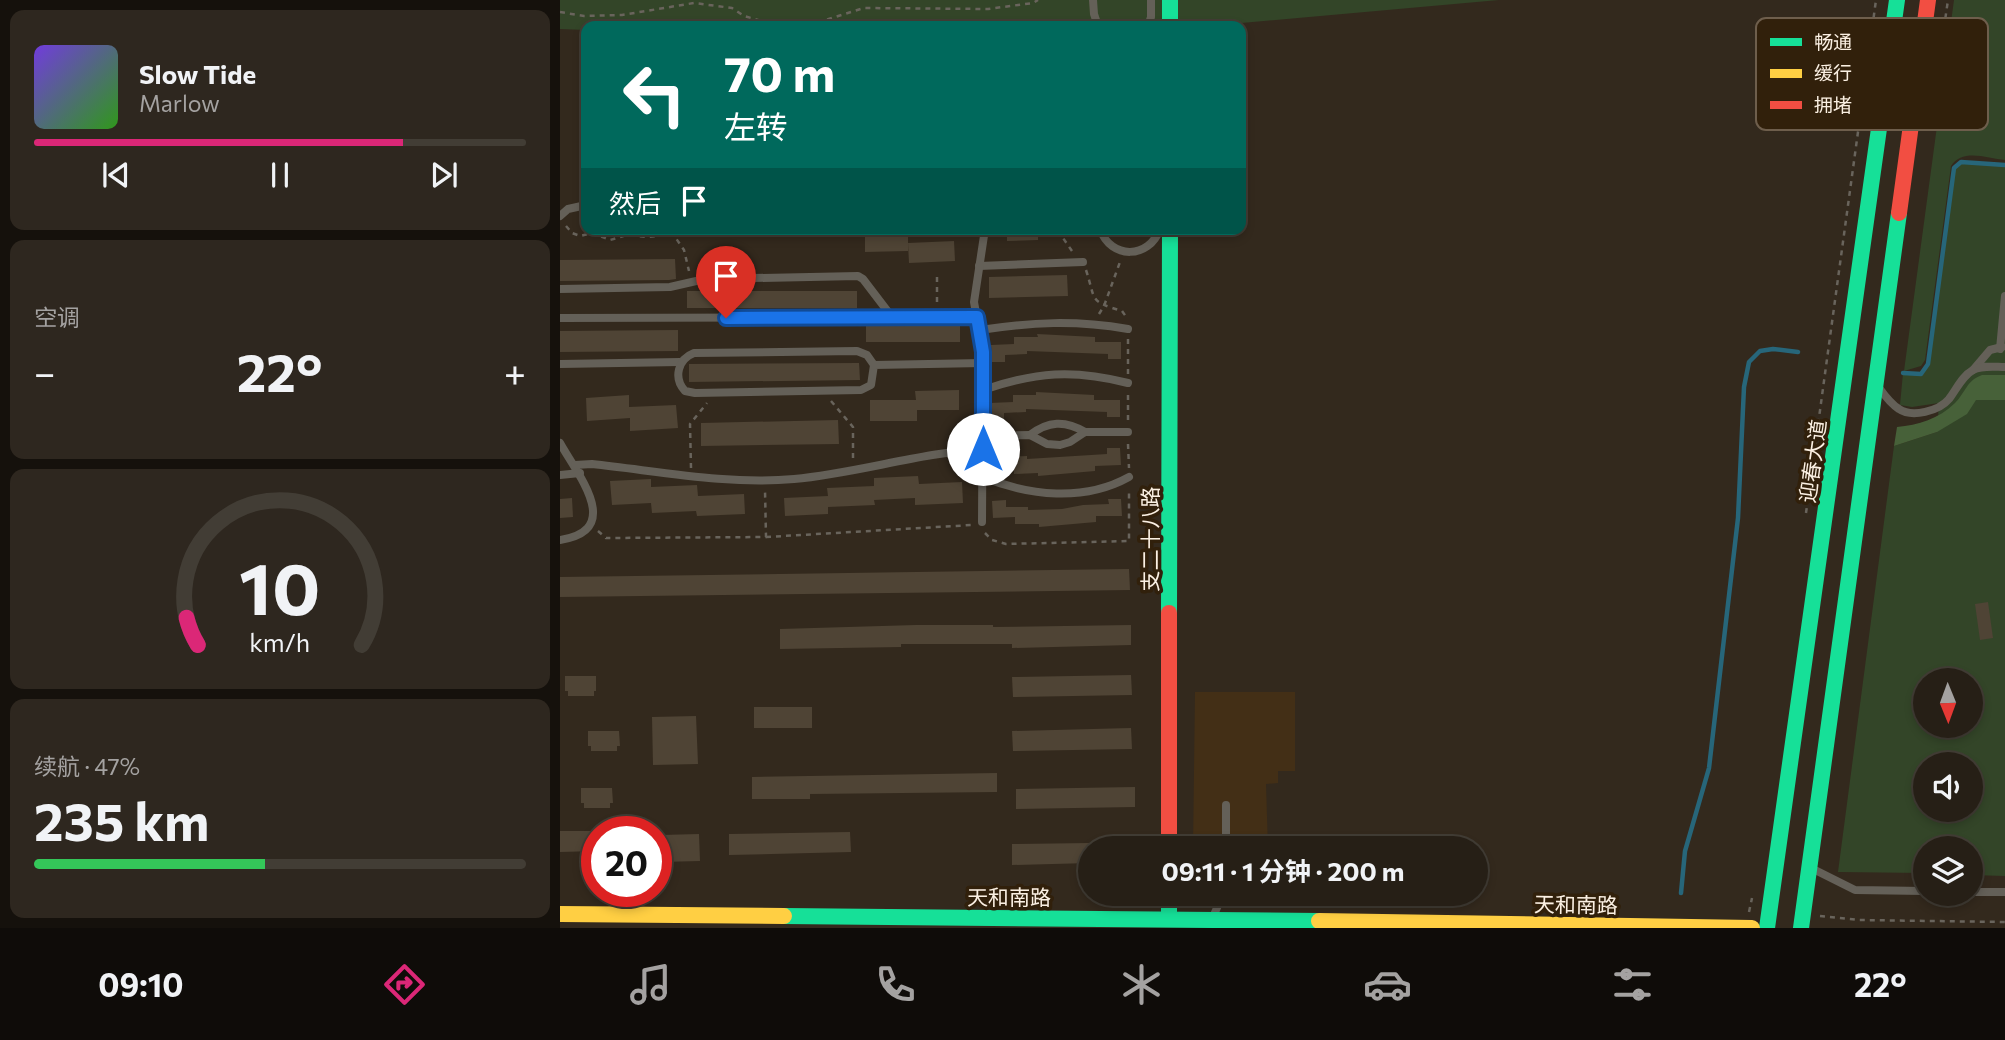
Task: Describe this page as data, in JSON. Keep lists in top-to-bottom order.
{
  "streets": {
    "main road": ["迎春大道", "支二十八路", "天和南路"]
  },
  "legend": ["畅通", "缓行", "拥堵"],
  "north": "bottom",
  "page": {
    "turn": ["70 m", "左转"],
    "song": ["Slow Tide", "Marlow"],
    "then": "然后",
    "tile": [
      "空调",
      ["续航 · 47%", "235 km"]
    ],
    "heat": ["−", "22°", "+"],
    "limit": "20",
    "trip": "09:11 · 1 分钟 · 200 m",
    "tabs": ["09:10", "22°"],
    "gauge": ["10", "km/h"]
  }
}
